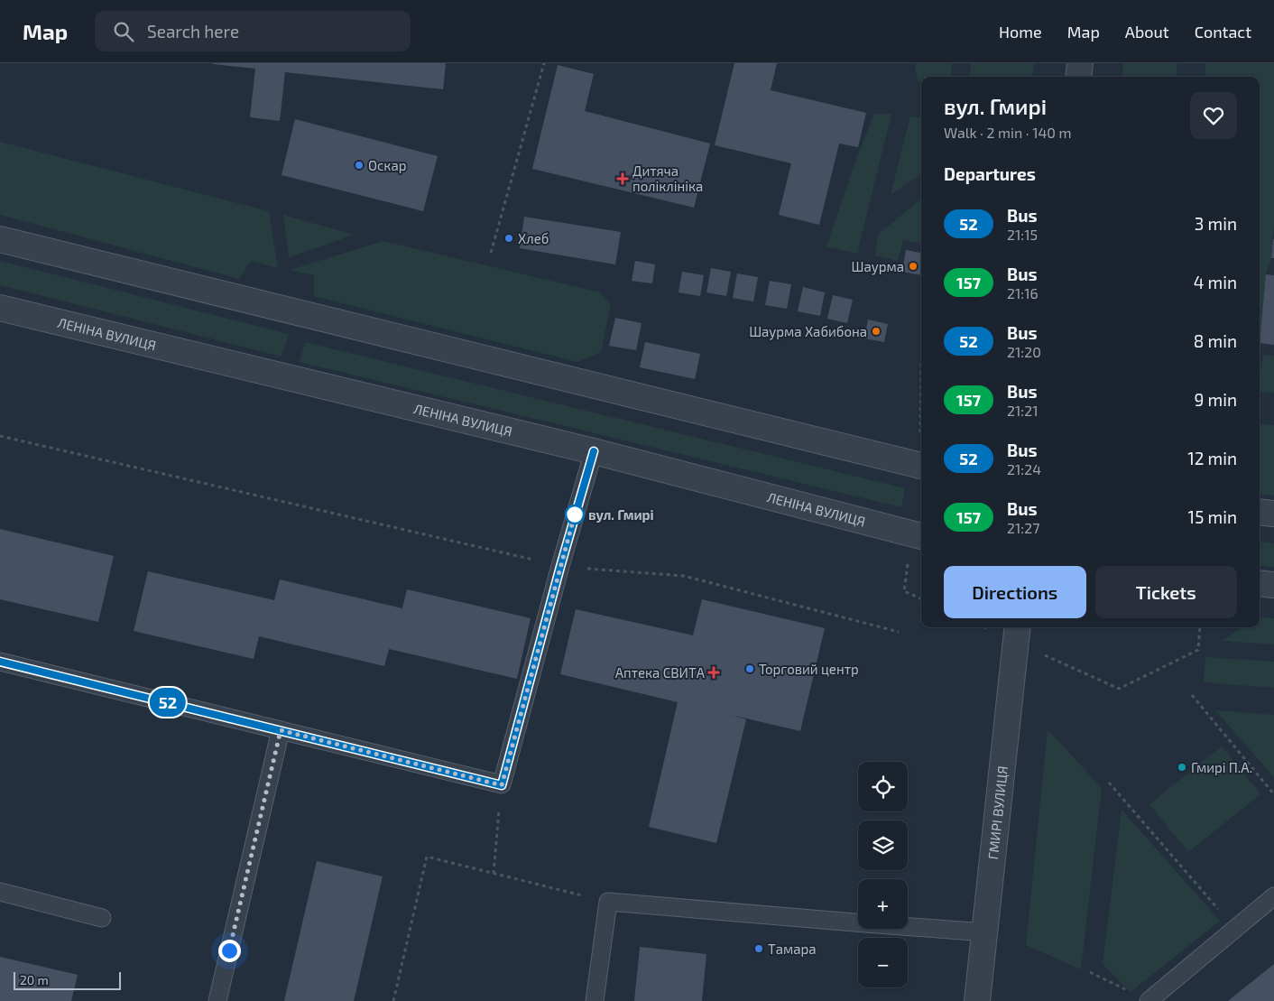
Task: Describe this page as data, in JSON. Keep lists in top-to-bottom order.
{
  "streets": {
    "street": ["ЛЕНІНА ВУЛИЦЯ", "ГМИРІ ВУЛИЦЯ"]
  },
  "places": {
    "other": [
      "Оскар",
      "Хлеб",
      "Шаурма",
      "Шаурма Хабибона",
      "вул. Гмирi",
      "Торговий центр",
      "Гмирі П.А.",
      "Тамара"
    ],
    "health": ["Дитяча поліклініка", "Аптека СВИТА"]
  },
  "lines": ["bus line 52"],
  "scale_bar": "20 m",
  "page": {
    "header": "Map",
    "search": "Search here",
    "nav": [
      "Home",
      "Map",
      "About",
      "Contact"
    ],
    "on_map": "52",
    "heading": [
      ["вул. Гмирi", "Walk · 2 min · 140 m"],
      "Departures"
    ],
    "list": [
      {
        "mark": "52",
        "name": "Bus",
        "note": "21:15",
        "value": "3 min"
      },
      {
        "mark": "157",
        "name": "Bus",
        "note": "21:16",
        "value": "4 min"
      },
      {
        "mark": "52",
        "name": "Bus",
        "note": "21:20",
        "value": "8 min"
      },
      {
        "mark": "157",
        "name": "Bus",
        "note": "21:21",
        "value": "9 min"
      },
      {
        "mark": "52",
        "name": "Bus",
        "note": "21:24",
        "value": "12 min"
      },
      {
        "mark": "157",
        "name": "Bus",
        "note": "21:27",
        "value": "15 min"
      }
    ],
    "buttons": ["Directions", "Tickets"],
    "map_buttons": ["+", "−"],
    "scale": "20 m"
  }
}
